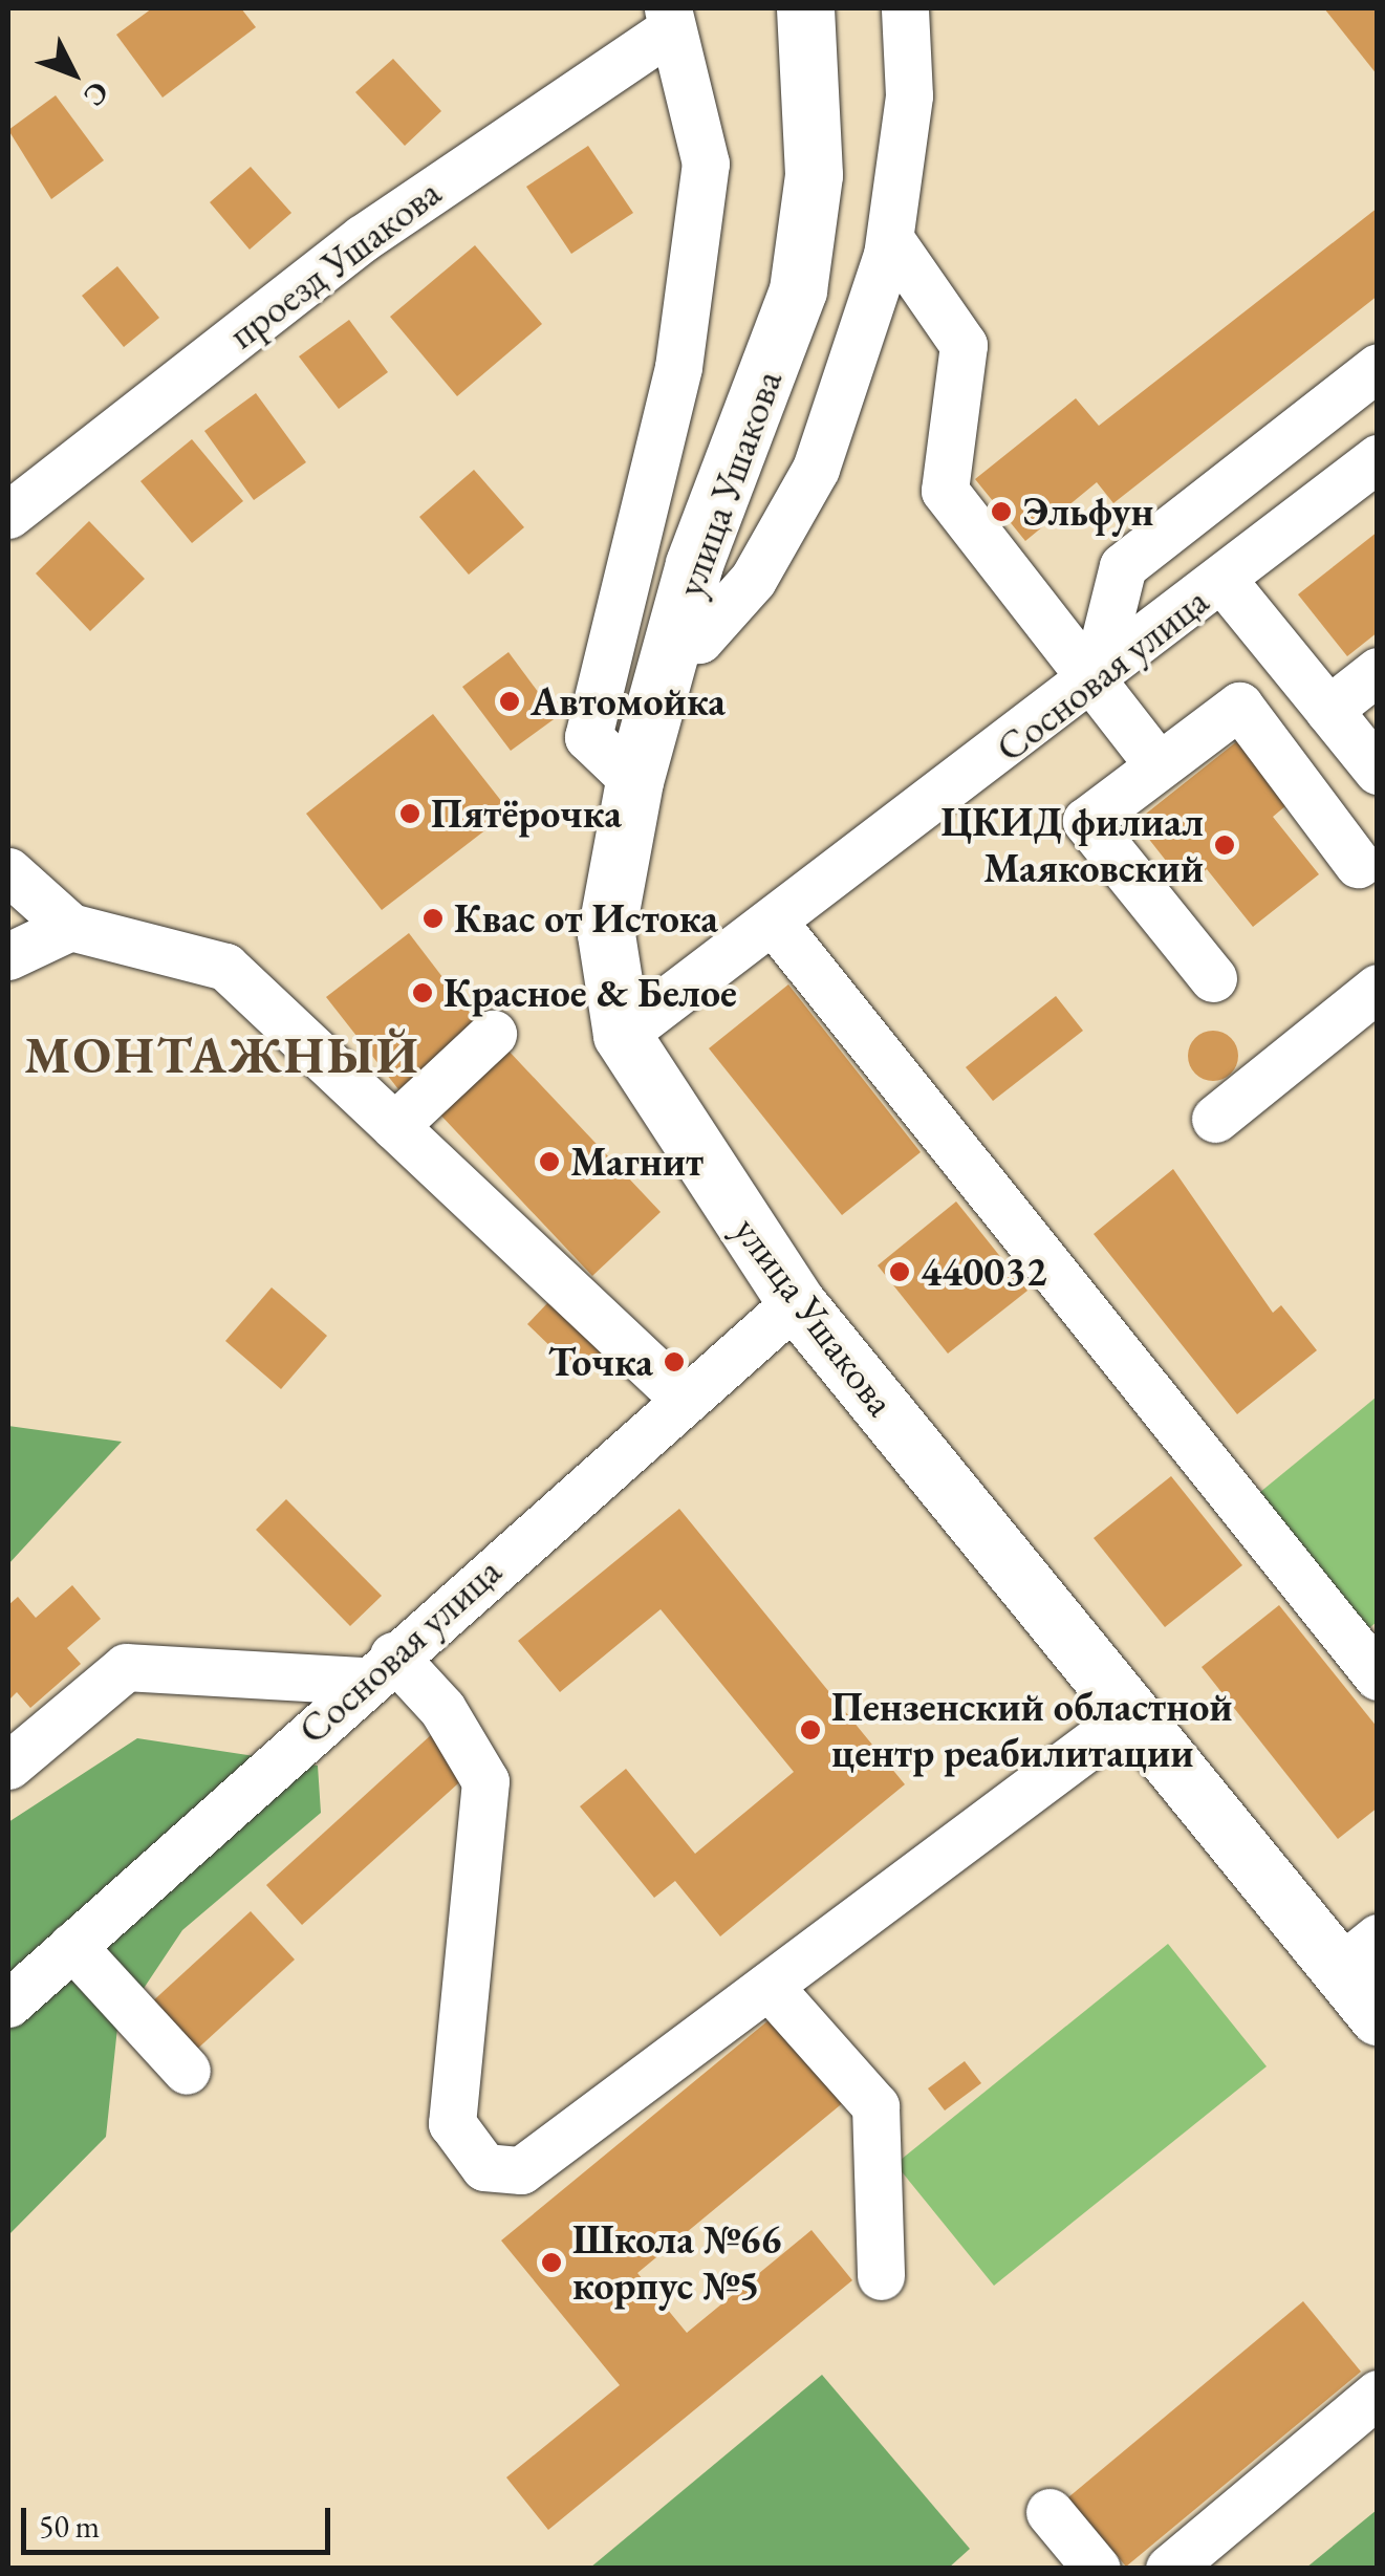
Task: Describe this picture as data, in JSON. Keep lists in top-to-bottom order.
{
  "streets": {
    "main road": ["улица Ушакова"],
    "street": ["проезд Ушакова", "Сосновая улица"]
  },
  "crossings": [
    ["улица Ушакова", "Сосновая улица"]
  ],
  "districts": ["МОНТАЖНЫЙ"],
  "places": [
    "Эльфун",
    "Автомойка",
    "Пятёрочка",
    "ЦКИД филиал Маяковский",
    "Квас от Истока",
    "Красное & Белое",
    "Магнит",
    "440032",
    "Точка",
    "Пензенский областной центр реабилитации",
    "Школа №66 корпус №5"
  ],
  "scale_bar": "50 m",
  "north": "bottom right"
}
